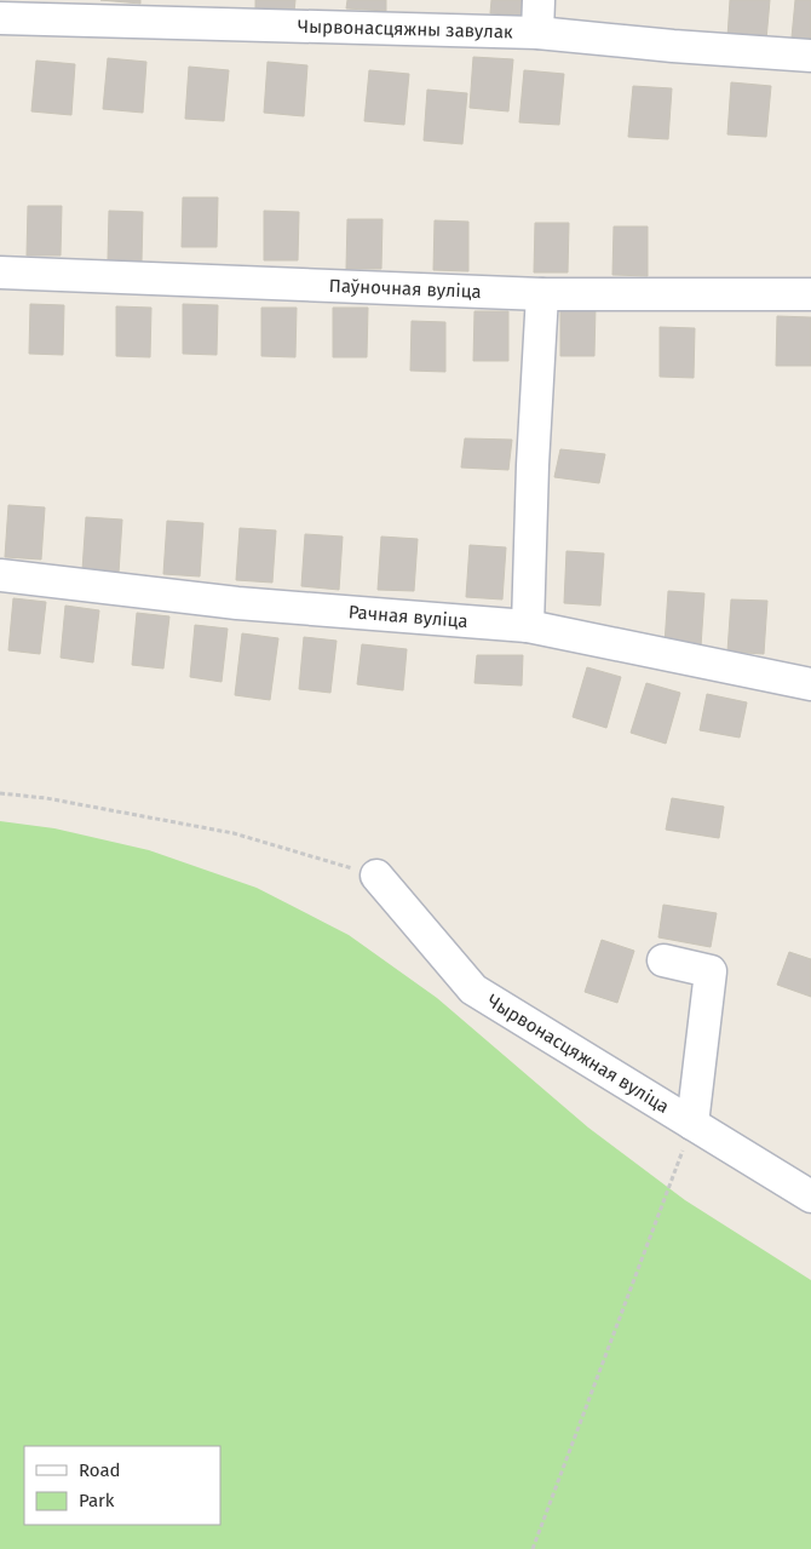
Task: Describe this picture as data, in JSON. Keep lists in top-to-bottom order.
{
  "streets": {
    "street": [
      "Чырвонасцяжны завулак",
      "Паўночная вуліца",
      "Рачная вуліца",
      "Чырвонасцяжная вуліца"
    ]
  },
  "legend": ["Road", "Park"]
}
